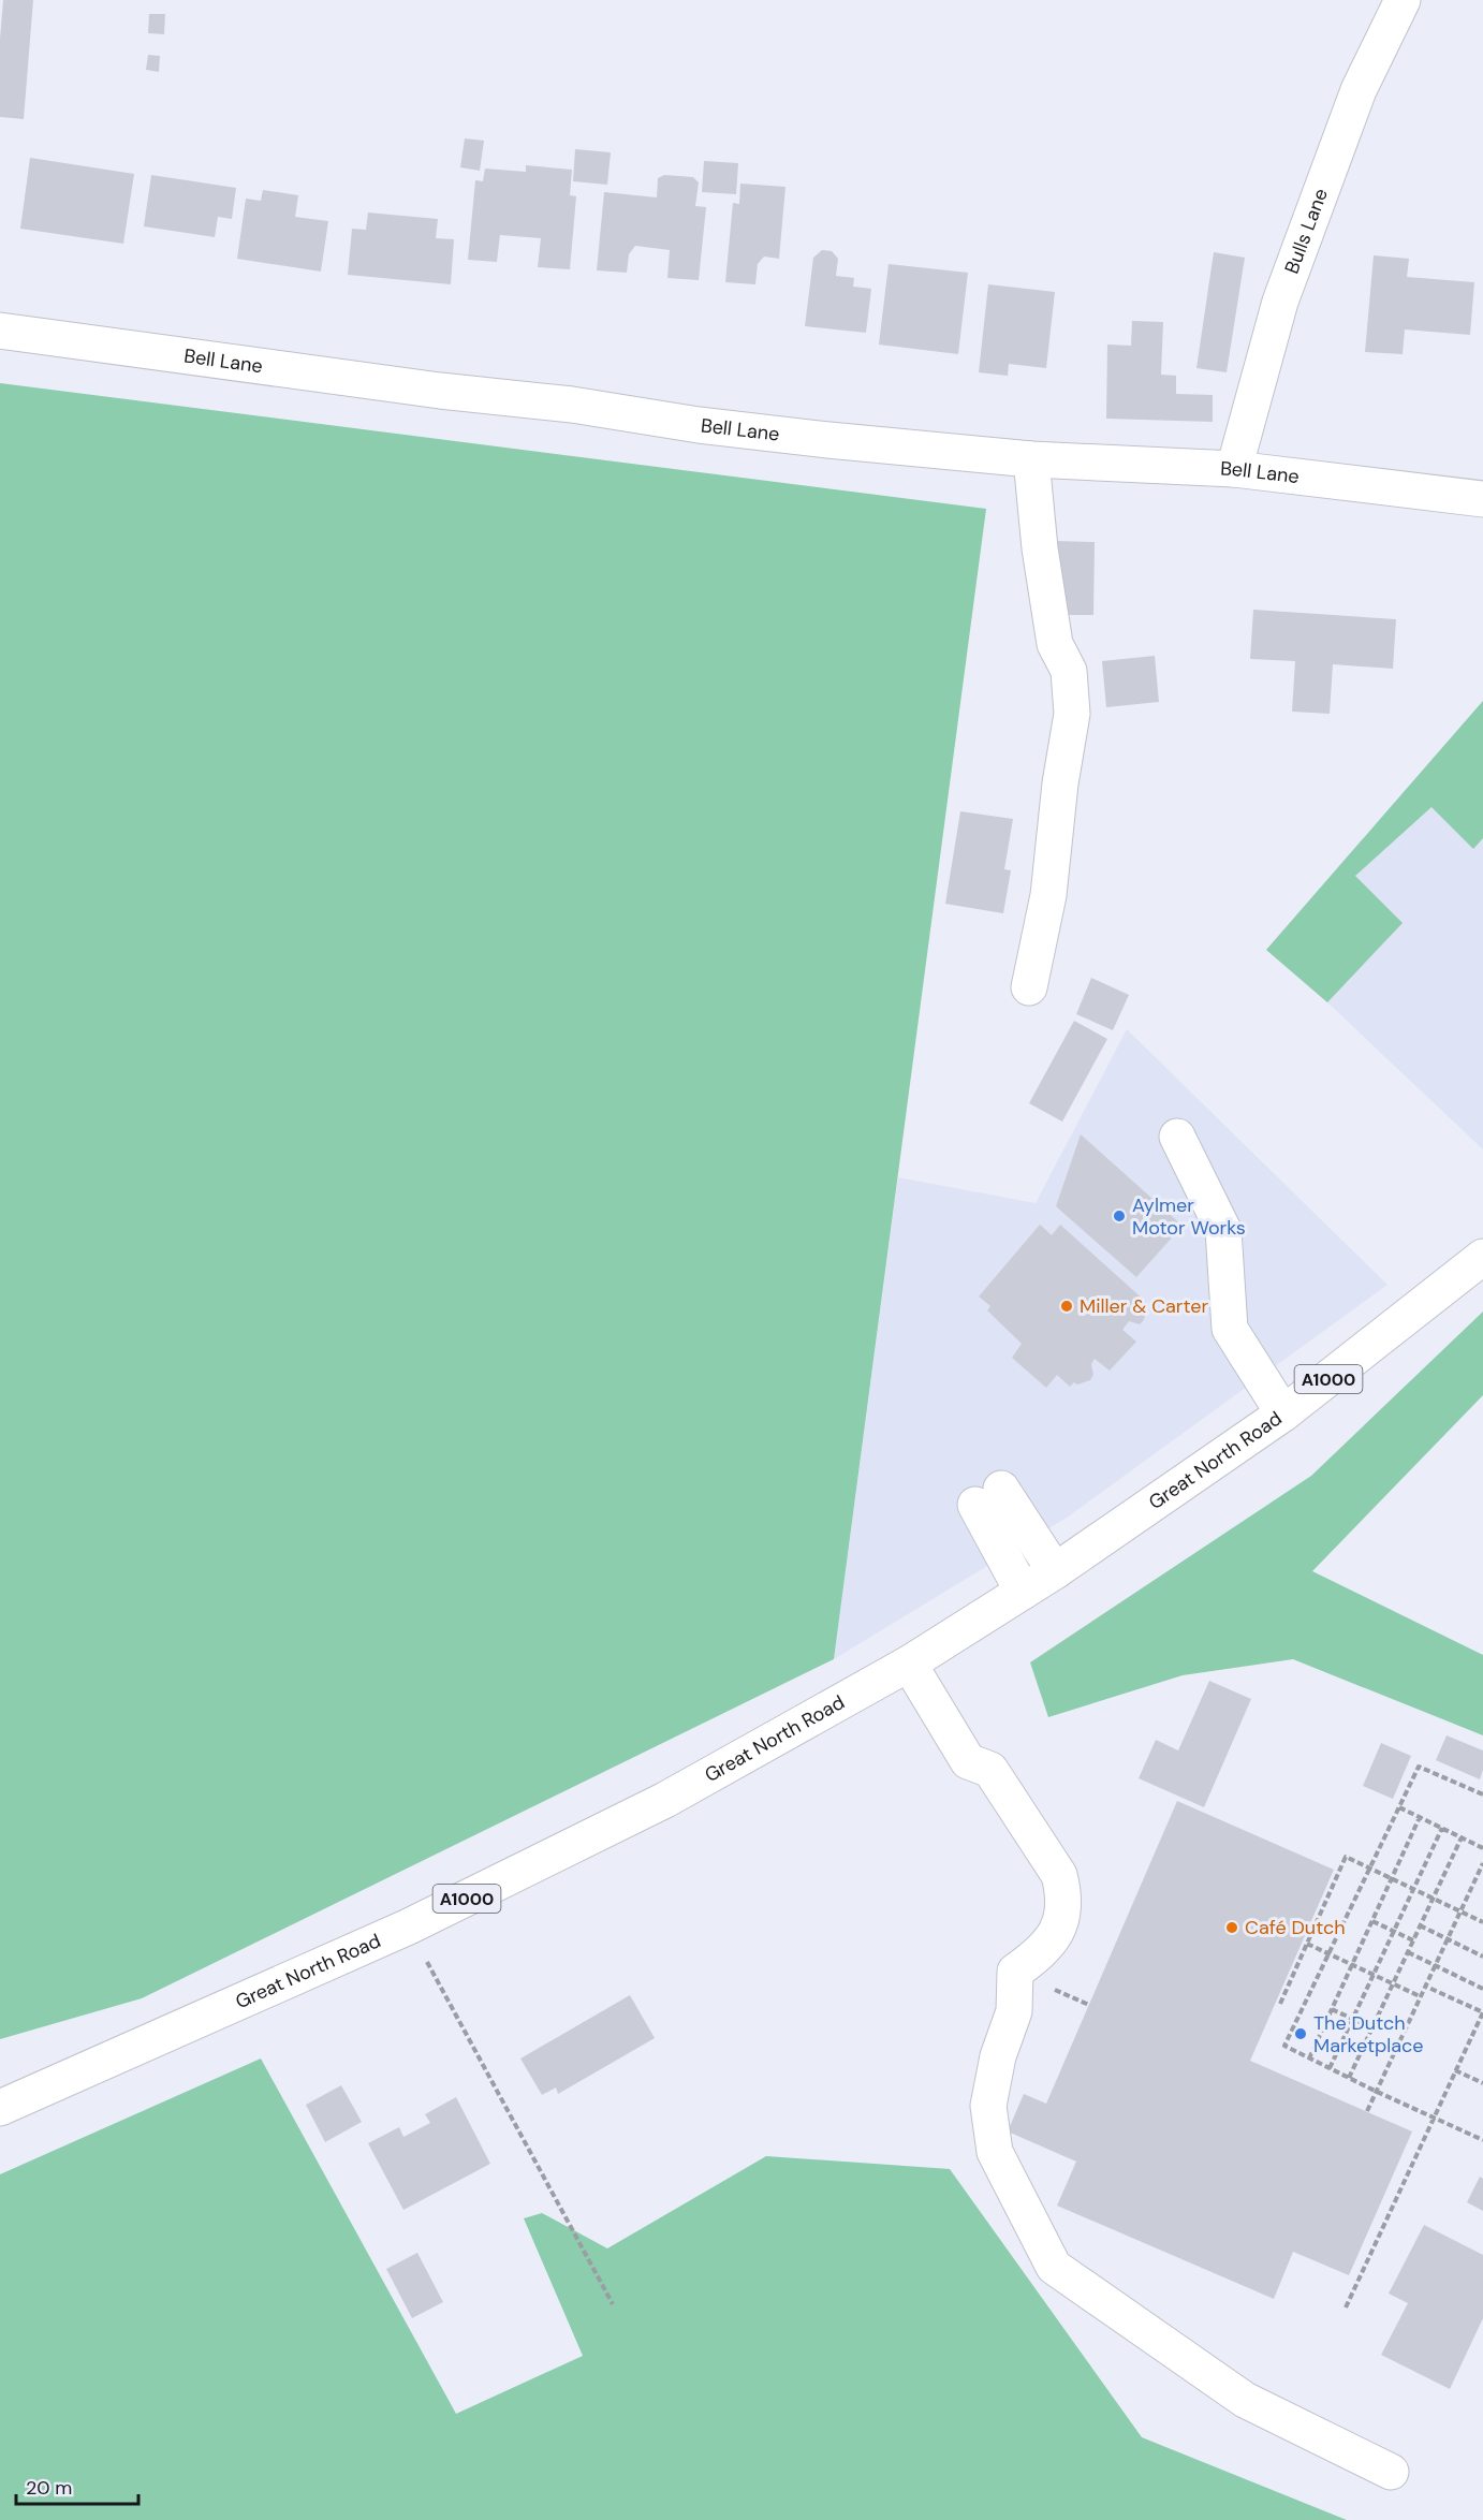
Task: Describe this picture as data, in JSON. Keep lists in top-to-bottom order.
{
  "streets": {
    "street": [
      "Bulls Lane",
      "Bell Lane",
      "A1000",
      "Great North Road"
    ]
  },
  "crossings": [
    ["Bulls Lane", "Bell Lane"]
  ],
  "places": [
    "Aylmer Motor Works",
    "Miller & Carter",
    "Café Dutch",
    "The Dutch Marketplace"
  ],
  "scale_bar": "20 m"
}
